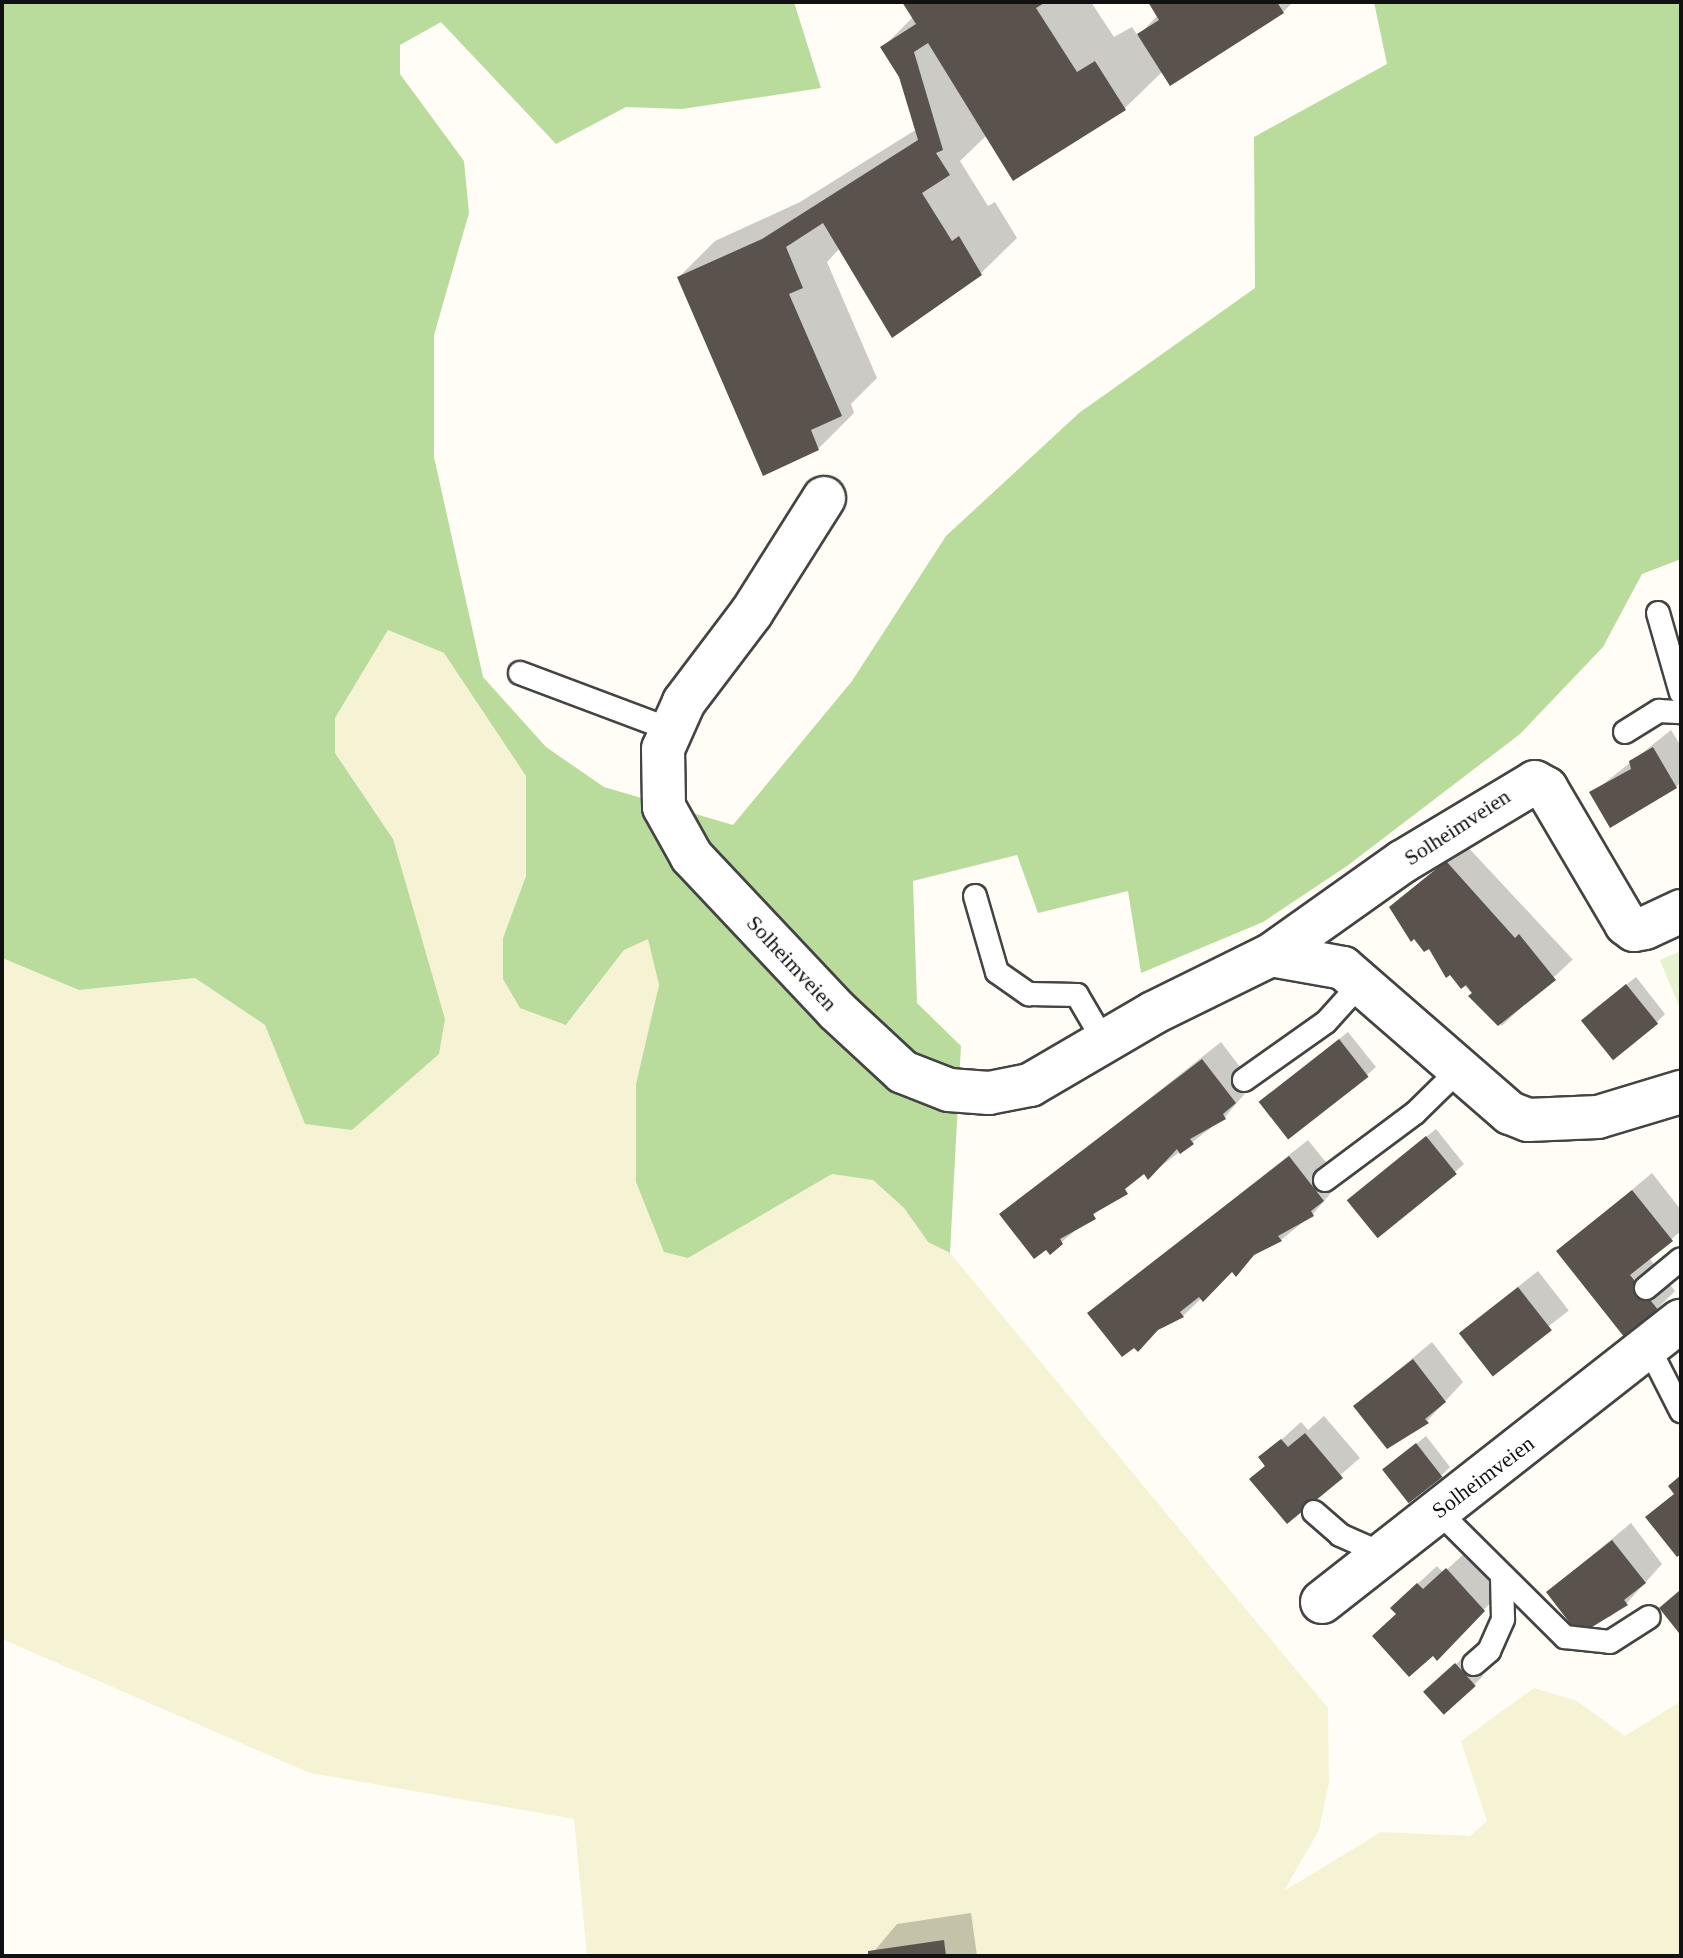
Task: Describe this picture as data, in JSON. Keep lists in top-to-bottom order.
{
  "streets": {
    "street": ["Solheimveien"]
  }
}
